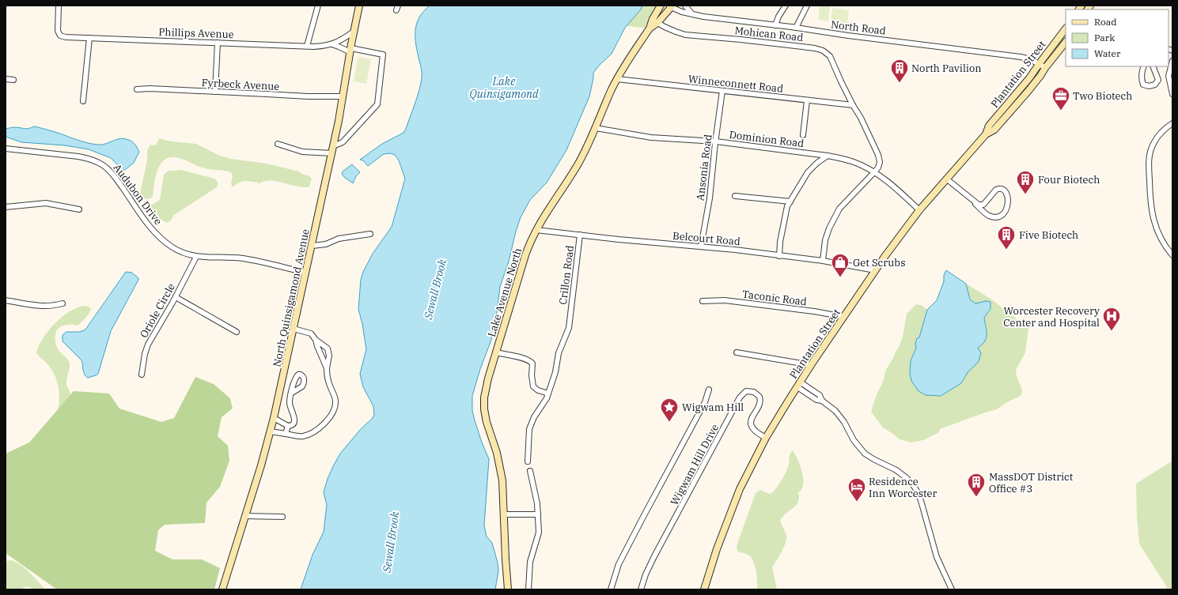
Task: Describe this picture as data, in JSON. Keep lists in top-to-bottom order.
{
  "streets": {
    "main road": ["Plantation Street", "Lake Avenue North", "North Quinsigamond Avenue"],
    "street": [
      "North Road",
      "Phillips Avenue",
      "Mohican Road",
      "Winneconnett Road",
      "Fyrbeck Avenue",
      "Dominion Road",
      "Ansonia Road",
      "Audubon Drive",
      "Belcourt Road",
      "Crillon Road",
      "Taconic Road",
      "Oriole Circle",
      "Wigwam Hill Drive"
    ]
  },
  "crossings": [
    ["North Road", "Plantation Street"],
    ["North Road", "Lake Avenue North"],
    ["Phillips Avenue", "North Quinsigamond Avenue"],
    ["Mohican Road", "Winneconnett Road"],
    ["Mohican Road", "Dominion Road"],
    ["Mohican Road", "Lake Avenue North"],
    ["Plantation Street", "Dominion Road"],
    ["Plantation Street", "Belcourt Road"],
    ["Plantation Street", "Taconic Road"],
    ["Plantation Street", "Wigwam Hill Drive"],
    ["Winneconnett Road", "Ansonia Road"],
    ["Winneconnett Road", "Lake Avenue North"],
    ["Fyrbeck Avenue", "North Quinsigamond Avenue"],
    ["Dominion Road", "Ansonia Road"],
    ["Dominion Road", "Lake Avenue North"],
    ["Ansonia Road", "Belcourt Road"],
    ["Audubon Drive", "North Quinsigamond Avenue"],
    ["Audubon Drive", "Oriole Circle"],
    ["Belcourt Road", "Crillon Road"],
    ["Belcourt Road", "Lake Avenue North"]
  ],
  "water": ["Lake Quinsigamond", "Sewall Brook"],
  "places": {
    "building": [
      "North Pavilion",
      "Four Biotech",
      "Five Biotech",
      "MassDOT District Office #3"
    ],
    "office": ["Two Biotech"],
    "shop": ["Get Scrubs"],
    "hospital": ["Worcester Recovery Center and Hospital"],
    "place": ["Wigwam Hill"],
    "hotel": ["Residence Inn Worcester"]
  },
  "legend": ["Road", "Park", "Water"]
}
